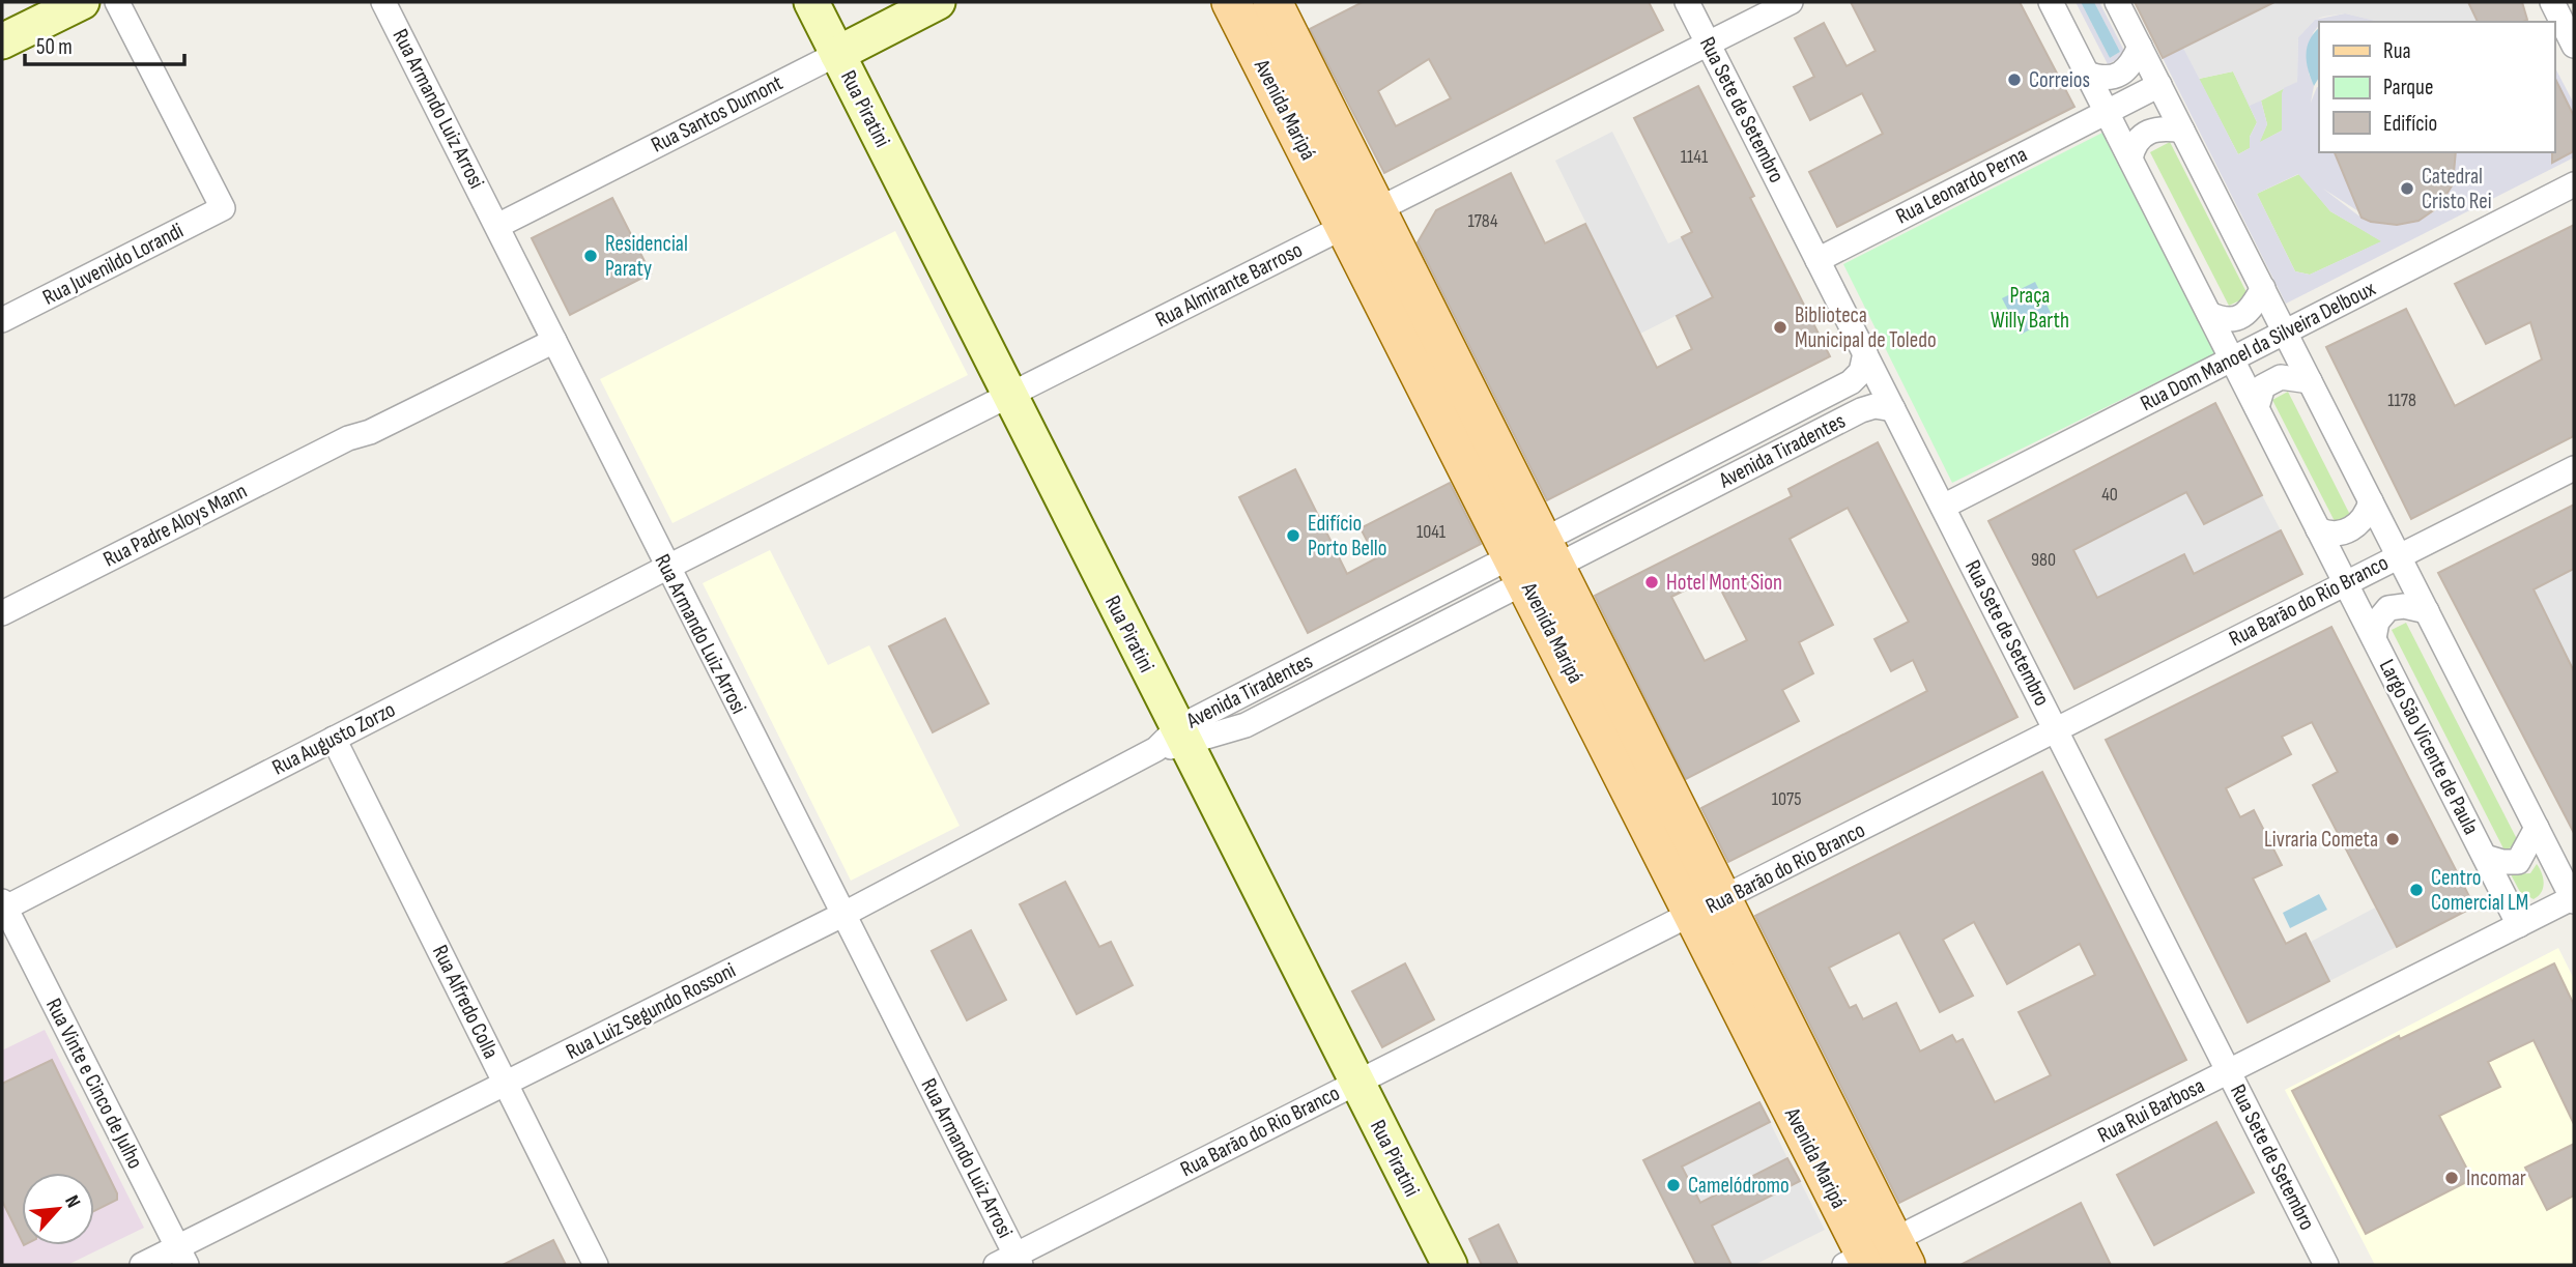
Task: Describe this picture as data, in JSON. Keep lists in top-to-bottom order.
{
  "streets": {
    "main road": ["Avenida Maripá"],
    "street": [
      "Rua Armando Luiz Arrosi",
      "Rua Piratini",
      "Rua Sete de Setembro",
      "Rua Santos Dumont",
      "Rua Leonardo Perna",
      "Rua Juvenildo Lorandi",
      "Rua Almirante Barroso",
      "Rua Dom Manoel da Silveira Delboux",
      "Avenida Tiradentes",
      "Rua Padre Aloys Mann",
      "Rua Barão do Rio Branco",
      "Rua Augusto Zorzo",
      "Largo São Vicente de Paula",
      "Rua Alfredo Colla",
      "Rua Luiz Segundo Rossoni",
      "Rua Vinte e Cinco de Julho",
      "Rua Rui Barbosa"
    ]
  },
  "crossings": [
    ["Rua Armando Luiz Arrosi", "Rua Santos Dumont"],
    ["Rua Armando Luiz Arrosi", "Rua Almirante Barroso"],
    ["Rua Armando Luiz Arrosi", "Rua Padre Aloys Mann"],
    ["Rua Armando Luiz Arrosi", "Rua Barão do Rio Branco"],
    ["Rua Armando Luiz Arrosi", "Rua Augusto Zorzo"],
    ["Rua Armando Luiz Arrosi", "Rua Luiz Segundo Rossoni"],
    ["Rua Piratini", "Rua Santos Dumont"],
    ["Rua Piratini", "Rua Almirante Barroso"],
    ["Rua Piratini", "Avenida Tiradentes"],
    ["Rua Piratini", "Rua Barão do Rio Branco"],
    ["Rua Piratini", "Rua Luiz Segundo Rossoni"],
    ["Avenida Maripá", "Rua Almirante Barroso"],
    ["Avenida Maripá", "Avenida Tiradentes"],
    ["Avenida Maripá", "Rua Barão do Rio Branco"],
    ["Avenida Maripá", "Rua Rui Barbosa"],
    ["Rua Sete de Setembro", "Rua Leonardo Perna"],
    ["Rua Sete de Setembro", "Rua Almirante Barroso"],
    ["Rua Sete de Setembro", "Rua Dom Manoel da Silveira Delboux"],
    ["Rua Sete de Setembro", "Avenida Tiradentes"],
    ["Rua Sete de Setembro", "Rua Barão do Rio Branco"],
    ["Rua Sete de Setembro", "Rua Rui Barbosa"],
    ["Rua Leonardo Perna", "Largo São Vicente de Paula"],
    ["Rua Almirante Barroso", "Rua Augusto Zorzo"],
    ["Rua Dom Manoel da Silveira Delboux", "Largo São Vicente de Paula"],
    ["Avenida Tiradentes", "Rua Luiz Segundo Rossoni"],
    ["Rua Barão do Rio Branco", "Largo São Vicente de Paula"],
    ["Rua Augusto Zorzo", "Rua Alfredo Colla"],
    ["Rua Augusto Zorzo", "Rua Vinte e Cinco de Julho"],
    ["Largo São Vicente de Paula", "Rua Rui Barbosa"],
    ["Rua Alfredo Colla", "Rua Luiz Segundo Rossoni"],
    ["Rua Luiz Segundo Rossoni", "Rua Vinte e Cinco de Julho"]
  ],
  "parks": ["Praça Willy Barth"],
  "places": [
    "Correios",
    "Catedral Cristo Rei",
    "Residencial Paraty",
    "Biblioteca Municipal de Toledo",
    "Edifício Porto Bello",
    "Hotel Mont Sion",
    "Livraria Cometa",
    "Centro Comercial LM",
    "Incomar",
    "Camelódromo"
  ],
  "house_numbers": [
    "1141",
    "1784",
    "1178",
    "40",
    "1041",
    "980",
    "1075"
  ],
  "legend": ["Rua", "Parque", "Edifício"],
  "scale_bar": "50 m",
  "north": "top right"
}
